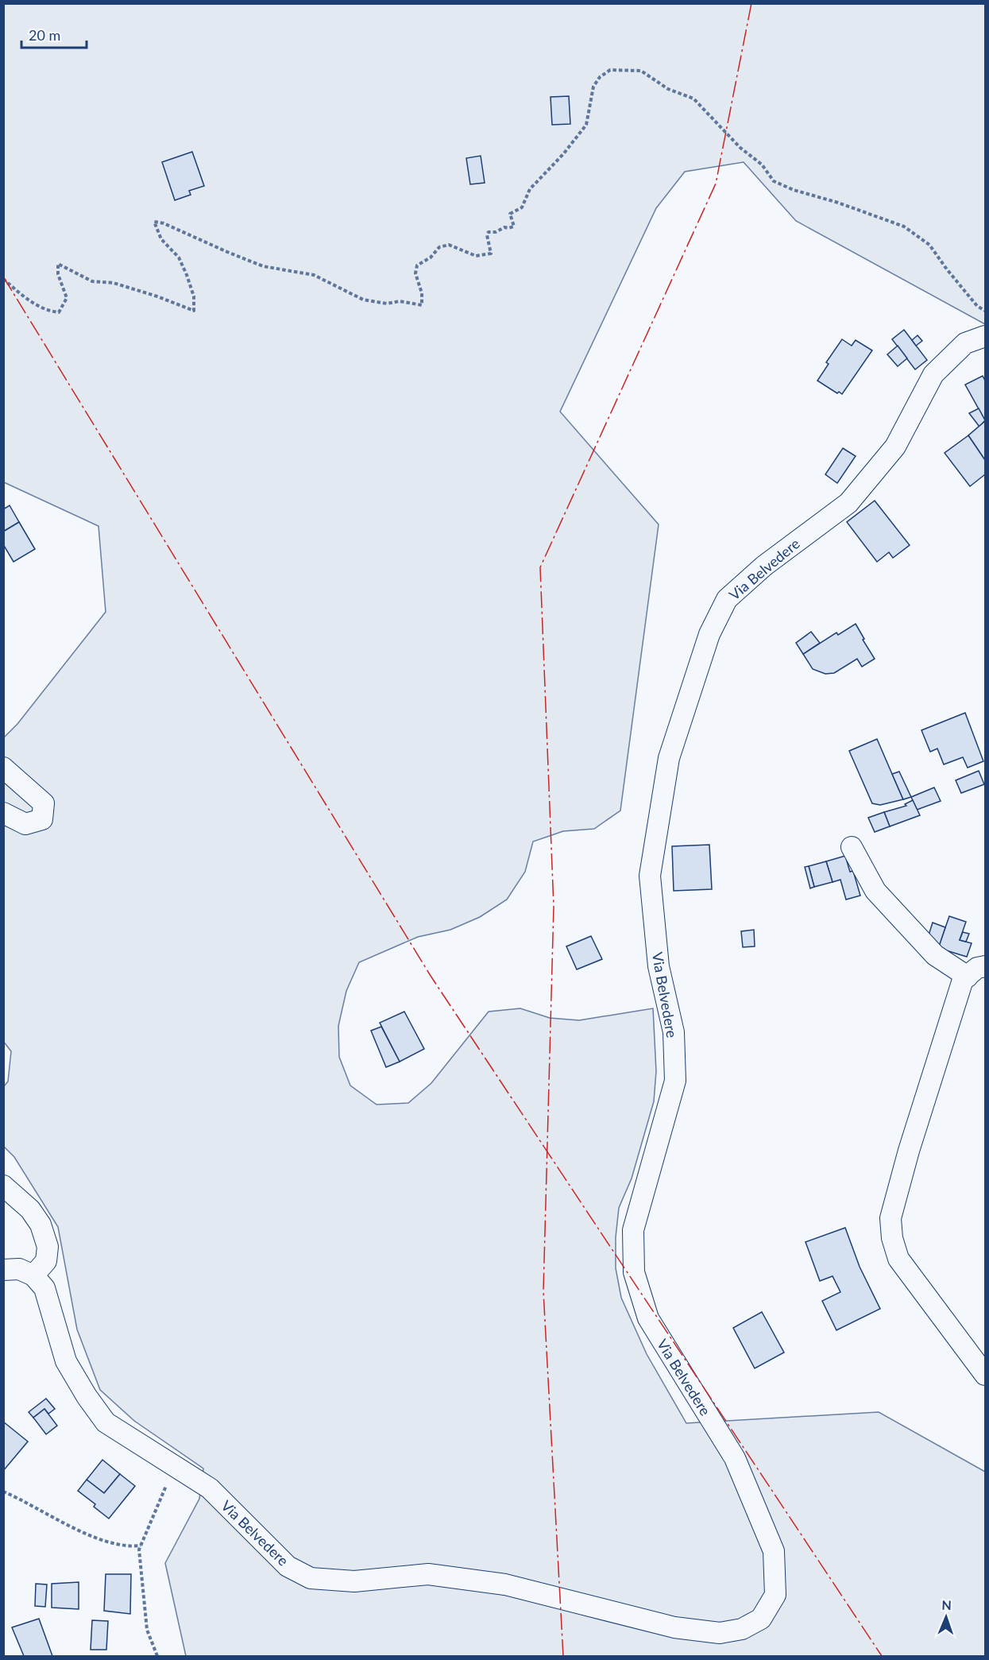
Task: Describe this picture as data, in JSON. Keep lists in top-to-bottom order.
{
  "streets": {
    "street": ["Via Belvedere"]
  },
  "scale_bar": "20 m",
  "north": "top"
}
